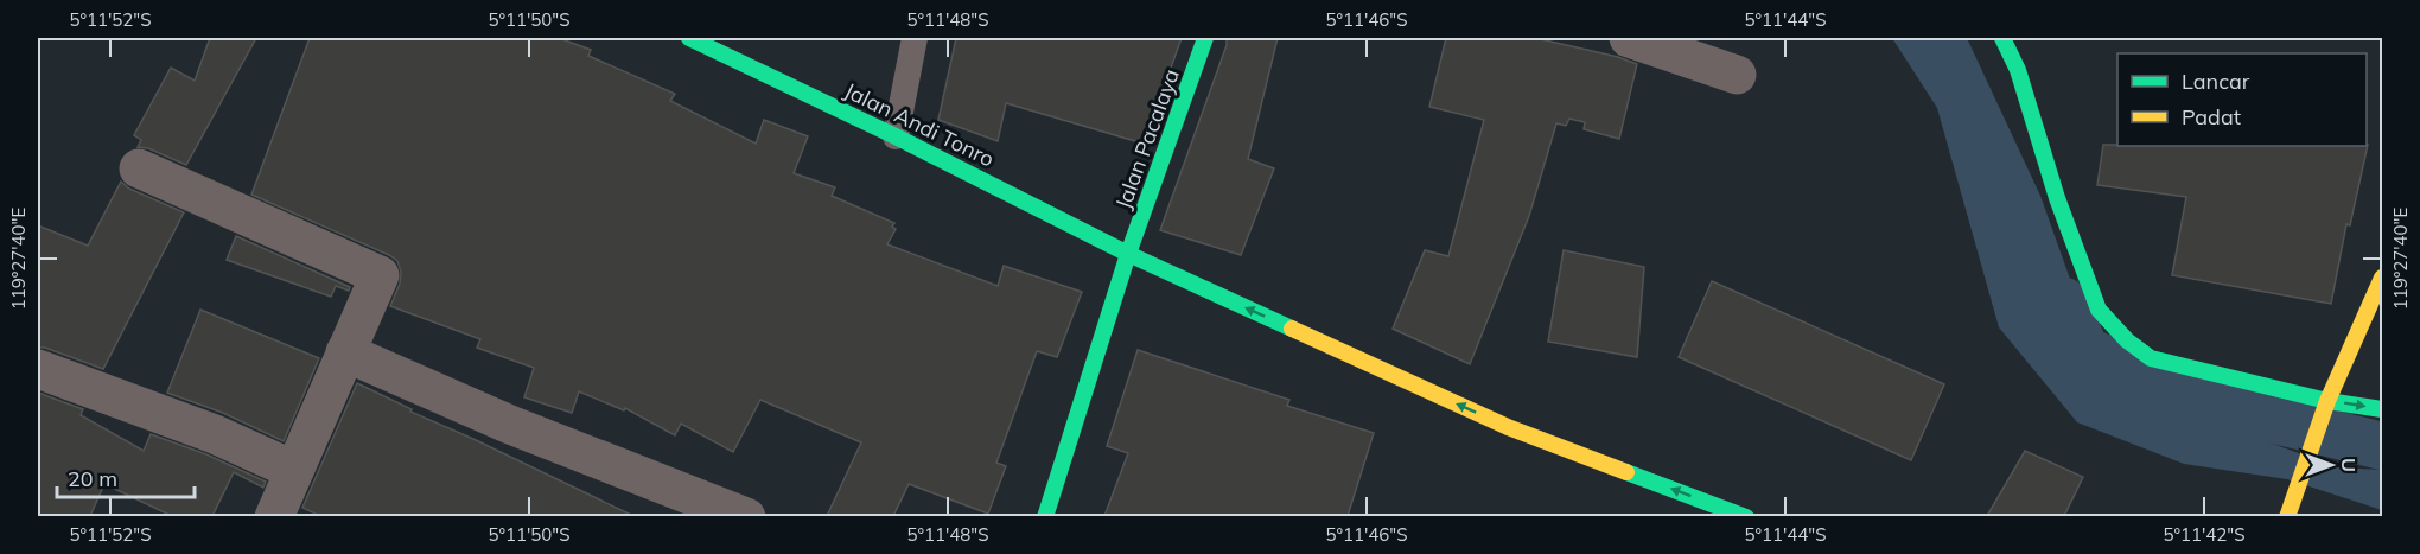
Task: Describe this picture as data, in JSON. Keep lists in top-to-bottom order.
{
  "streets": {
    "street": ["Jalan Andi Tonro", "Jalan Pacalaya"]
  },
  "crossings": [
    ["Jalan Andi Tonro", "Jalan Pacalaya"]
  ],
  "one_way": ["Jalan Andi Tonro"],
  "legend": ["Lancar", "Padat"],
  "scale_bar": "20 m",
  "north": "right",
  "coordinates": [
    "5°11'52\"S",
    "5°11'50\"S",
    "5°11'48\"S",
    "5°11'46\"S",
    "5°11'44\"S",
    "119°27'40\"E",
    "5°11'42\"S"
  ]
}
